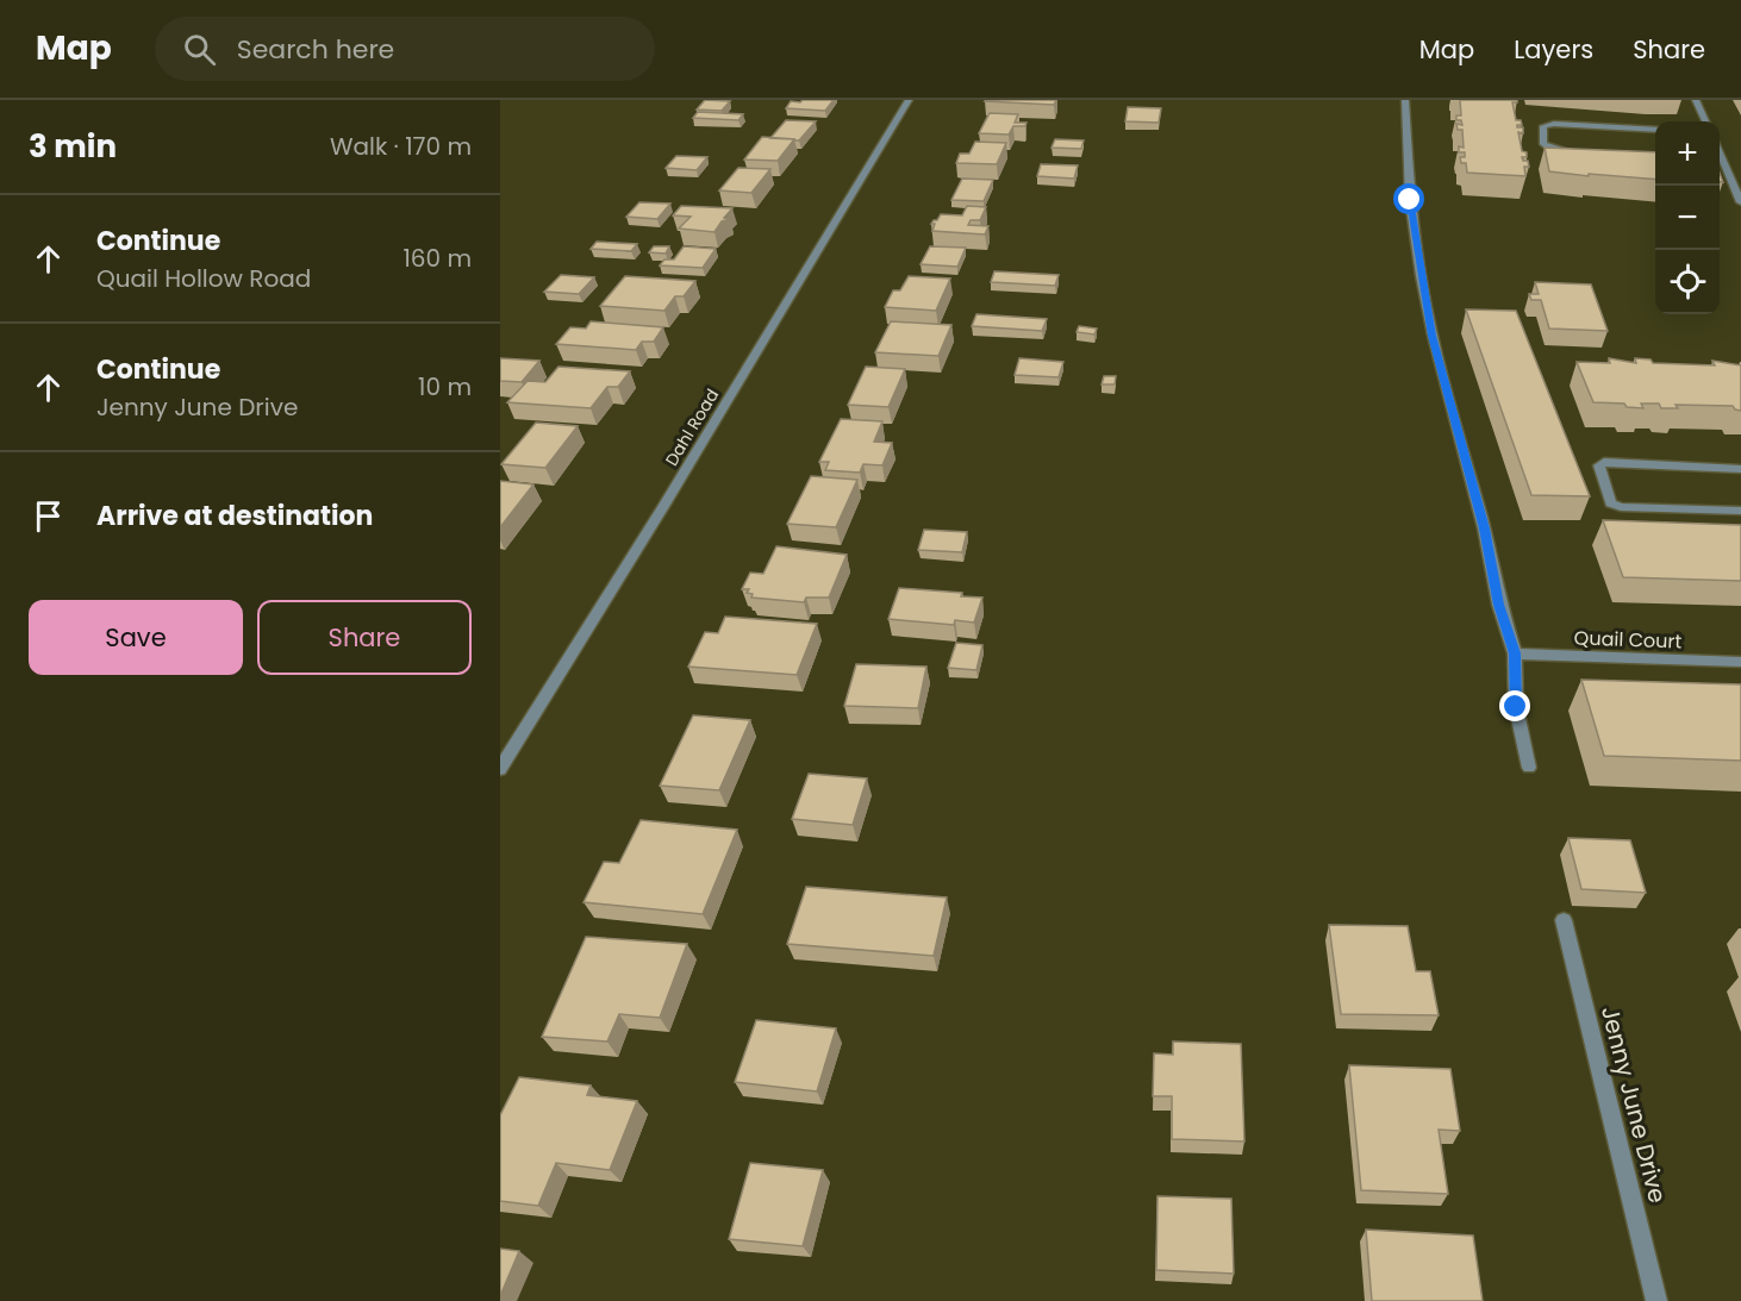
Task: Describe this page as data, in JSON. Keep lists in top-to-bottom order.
{
  "streets": {
    "street": ["Dahl Road", "Quail Court", "Jenny June Drive"]
  },
  "page": {
    "header": "Map",
    "search": "Search here",
    "nav": ["Map", "Layers", "Share"],
    "heading": ["3 min", "Walk · 170 m"],
    "map_buttons": ["+", "−"],
    "list": [
      ["Continue", "Quail Hollow Road", "160 m"],
      ["Continue", "Jenny June Drive", "10 m"],
      "Arrive at destination"
    ],
    "buttons": ["Save", "Share"]
  }
}
